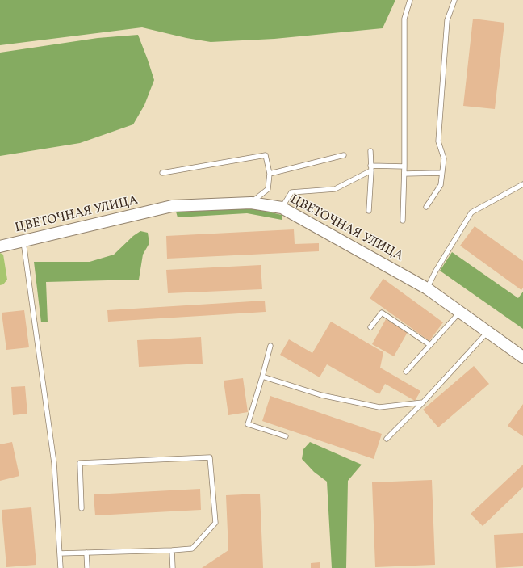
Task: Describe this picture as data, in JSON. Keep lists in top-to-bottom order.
{
  "streets": {
    "street": ["ЦВЕТОЧНАЯ УЛИЦА"]
  }
}
